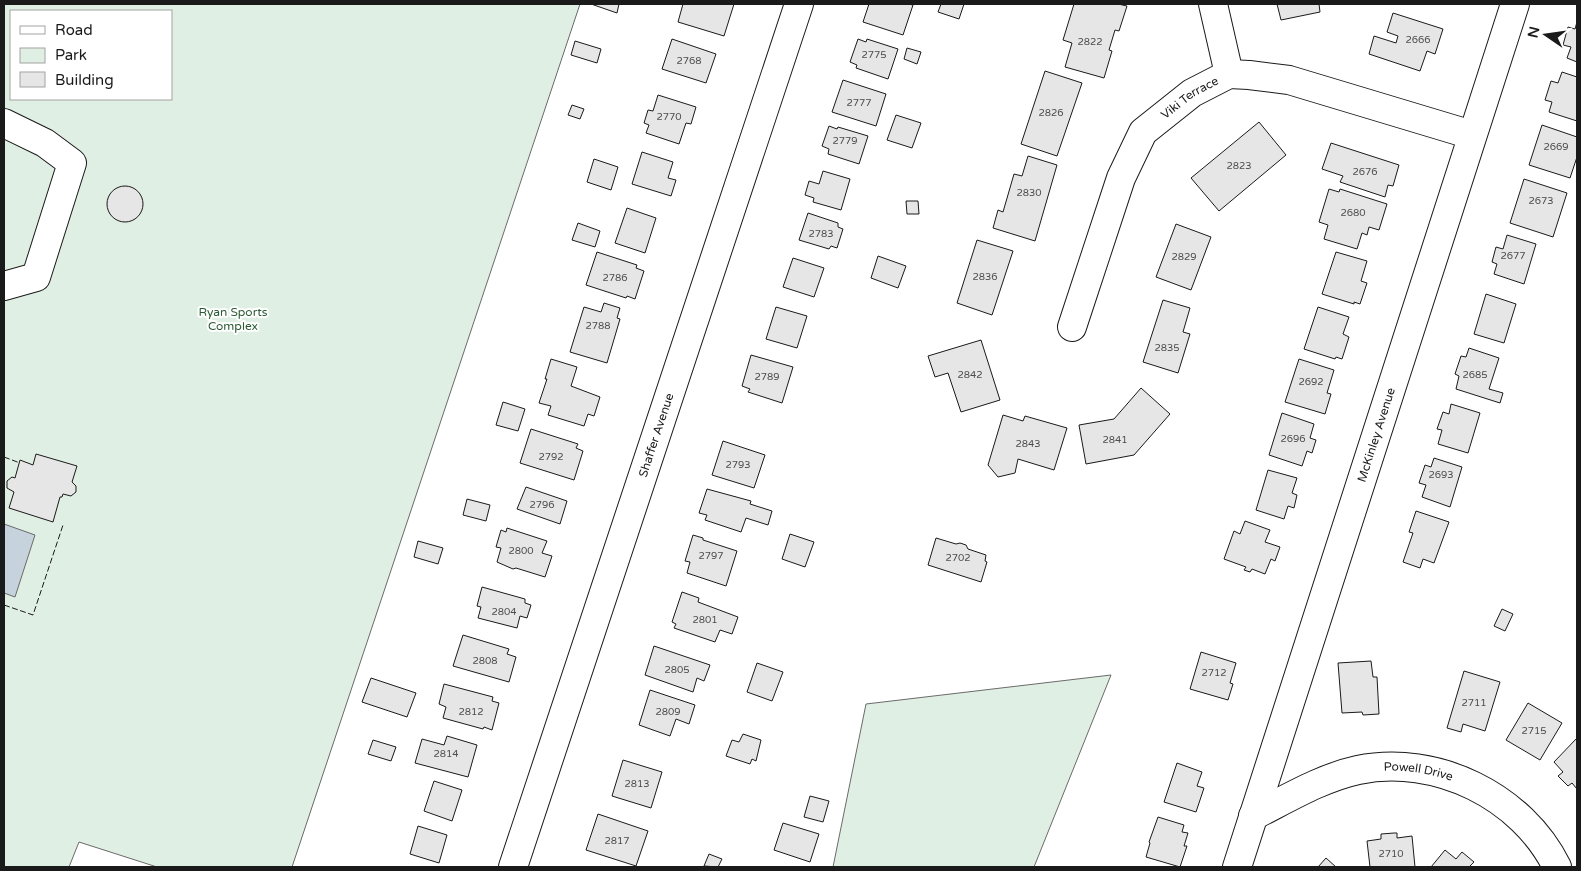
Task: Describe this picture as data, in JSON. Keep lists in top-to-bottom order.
{
  "streets": {
    "street": [
      "Viki Terrace",
      "McKinley Avenue",
      "Shaffer Avenue",
      "Powell Drive"
    ]
  },
  "crossings": [
    ["Viki Terrace", "McKinley Avenue"],
    ["McKinley Avenue", "Powell Drive"]
  ],
  "parks": ["Ryan Sports Complex"],
  "house_numbers": [
    "2666",
    "2822",
    "2775",
    "2768",
    "2777",
    "2826",
    "2770",
    "2779",
    "2669",
    "2823",
    "2676",
    "2830",
    "2673",
    "2680",
    "2783",
    "2677",
    "2829",
    "2836",
    "2786",
    "2788",
    "2835",
    "2842",
    "2685",
    "2789",
    "2692",
    "2696",
    "2841",
    "2843",
    "2792",
    "2793",
    "2693",
    "2796",
    "2800",
    "2797",
    "2702",
    "2804",
    "2801",
    "2808",
    "2805",
    "2712",
    "2711",
    "2812",
    "2809",
    "2715",
    "2814",
    "2813",
    "2817",
    "2710"
  ],
  "legend": ["Road", "Park", "Building"],
  "north": "left"
}
